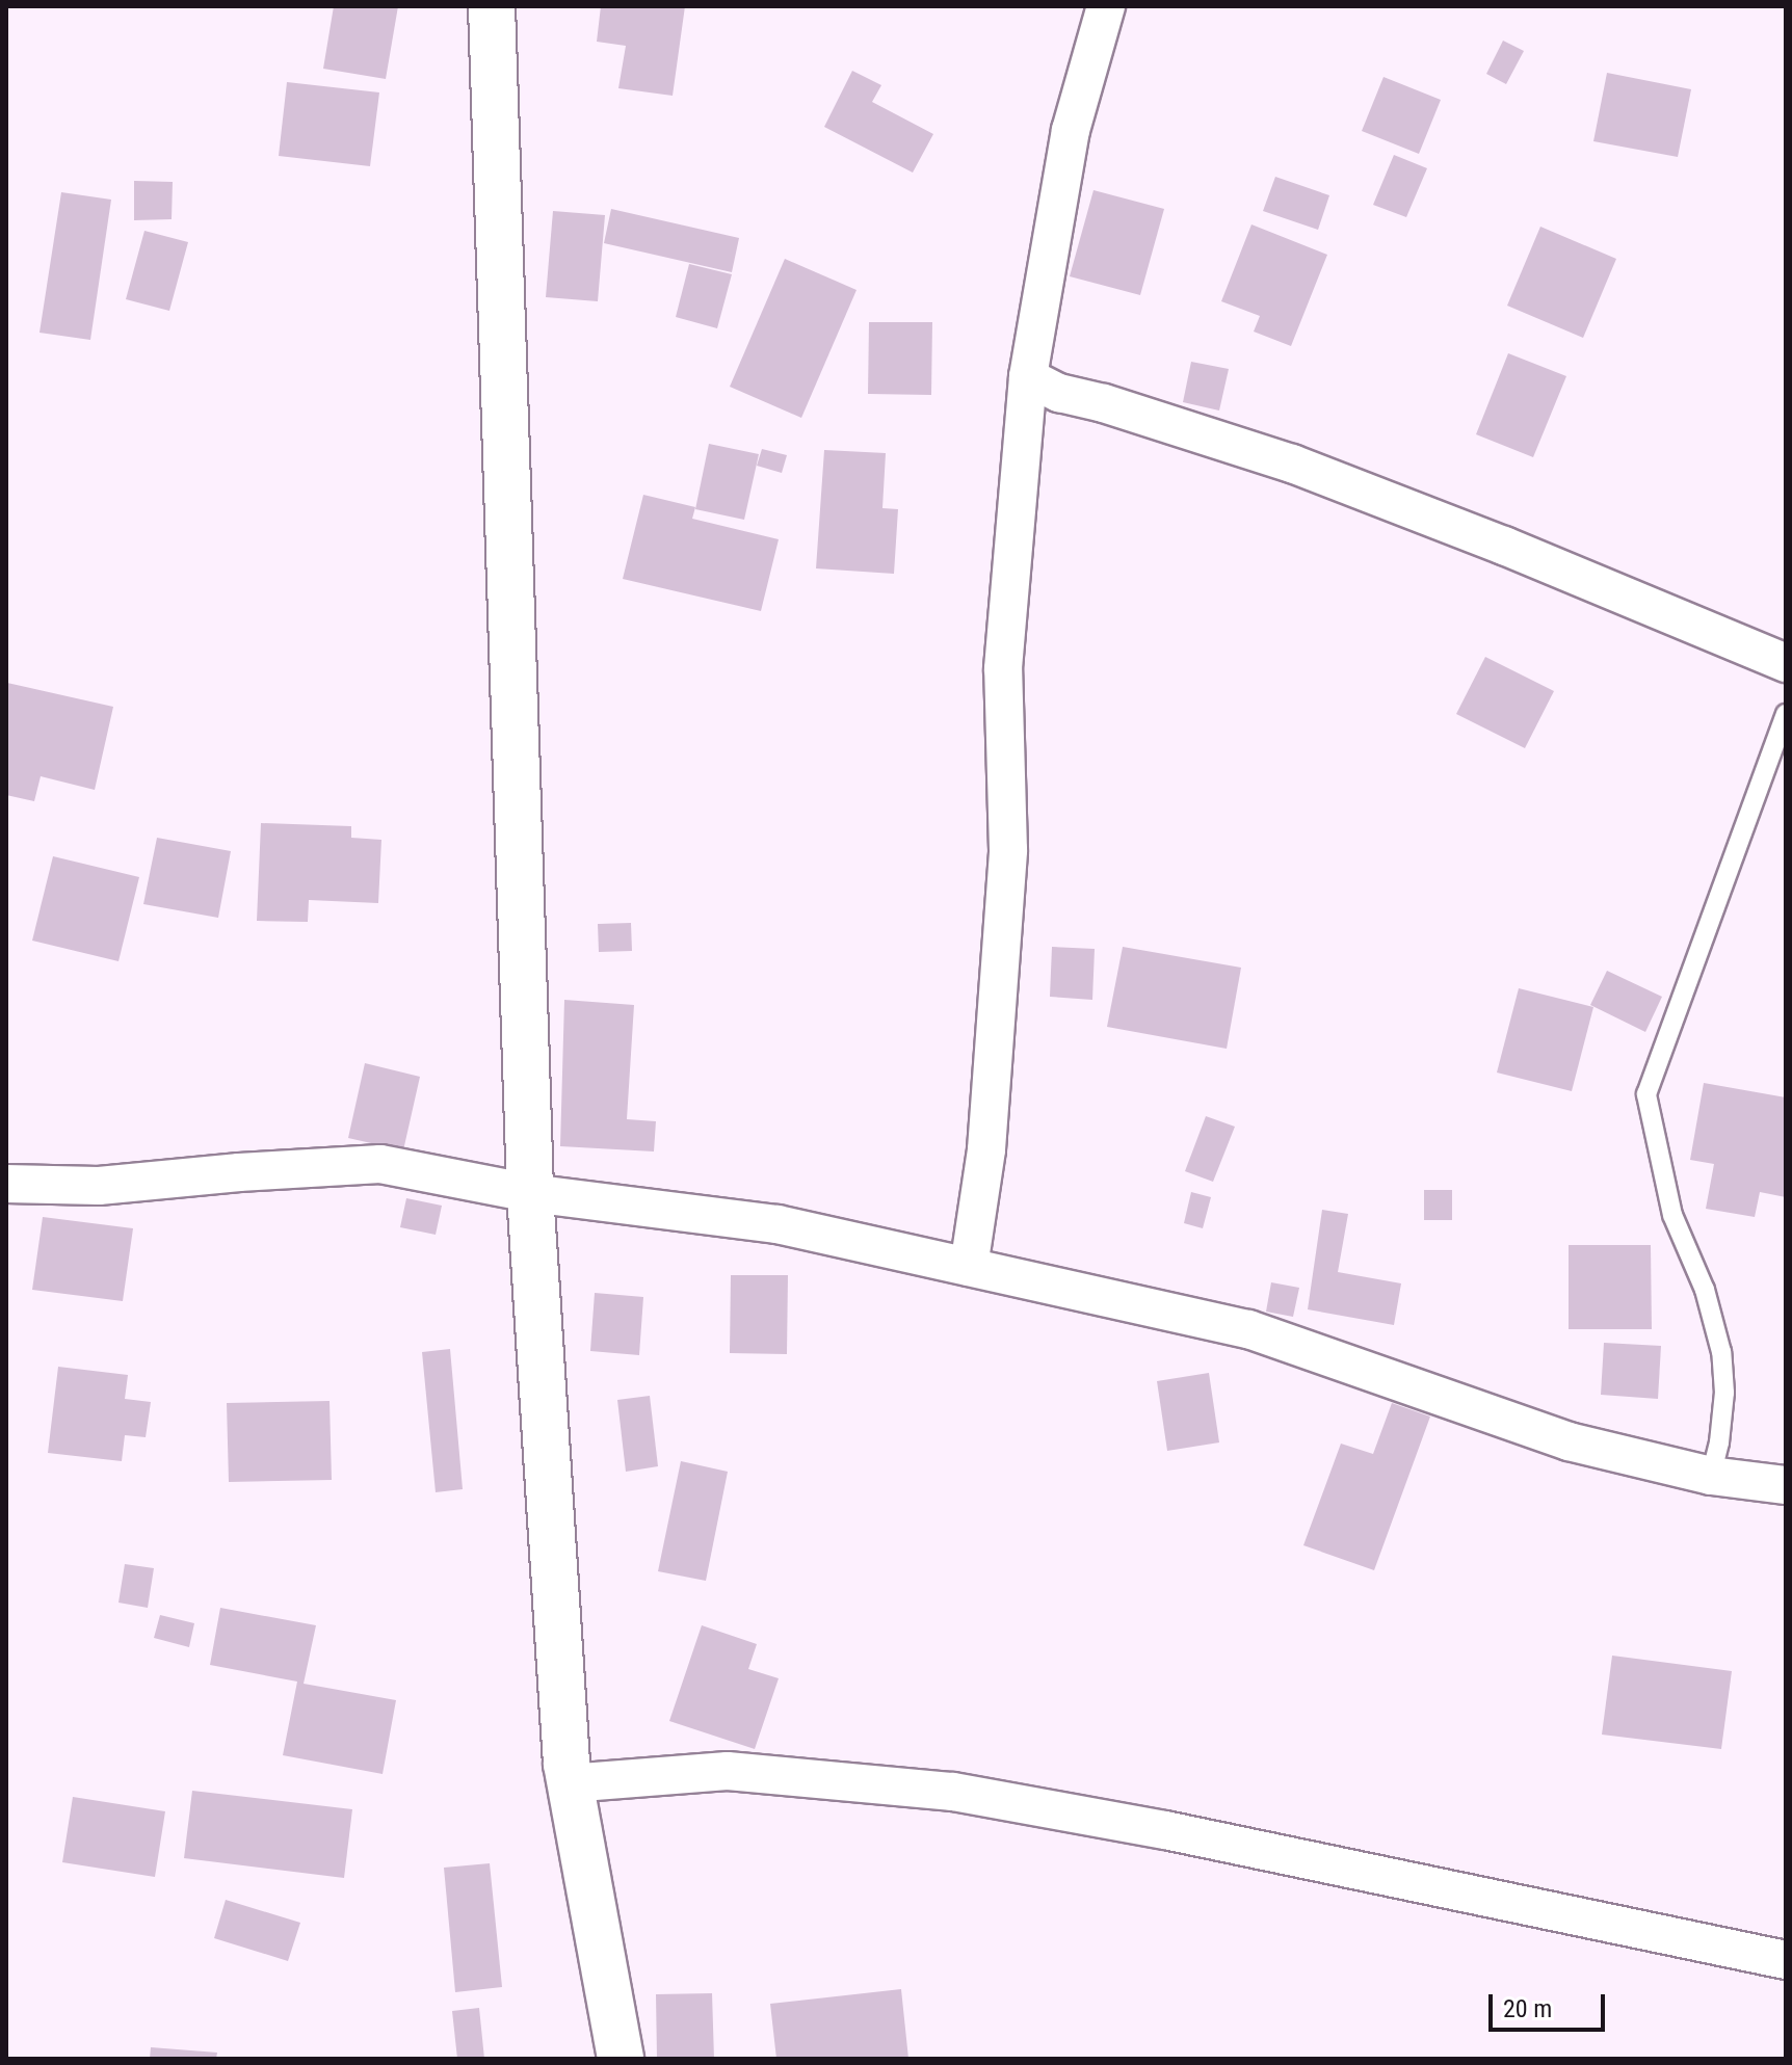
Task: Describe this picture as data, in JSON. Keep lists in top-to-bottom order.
{
  "scale_bar": "20 m"
}
